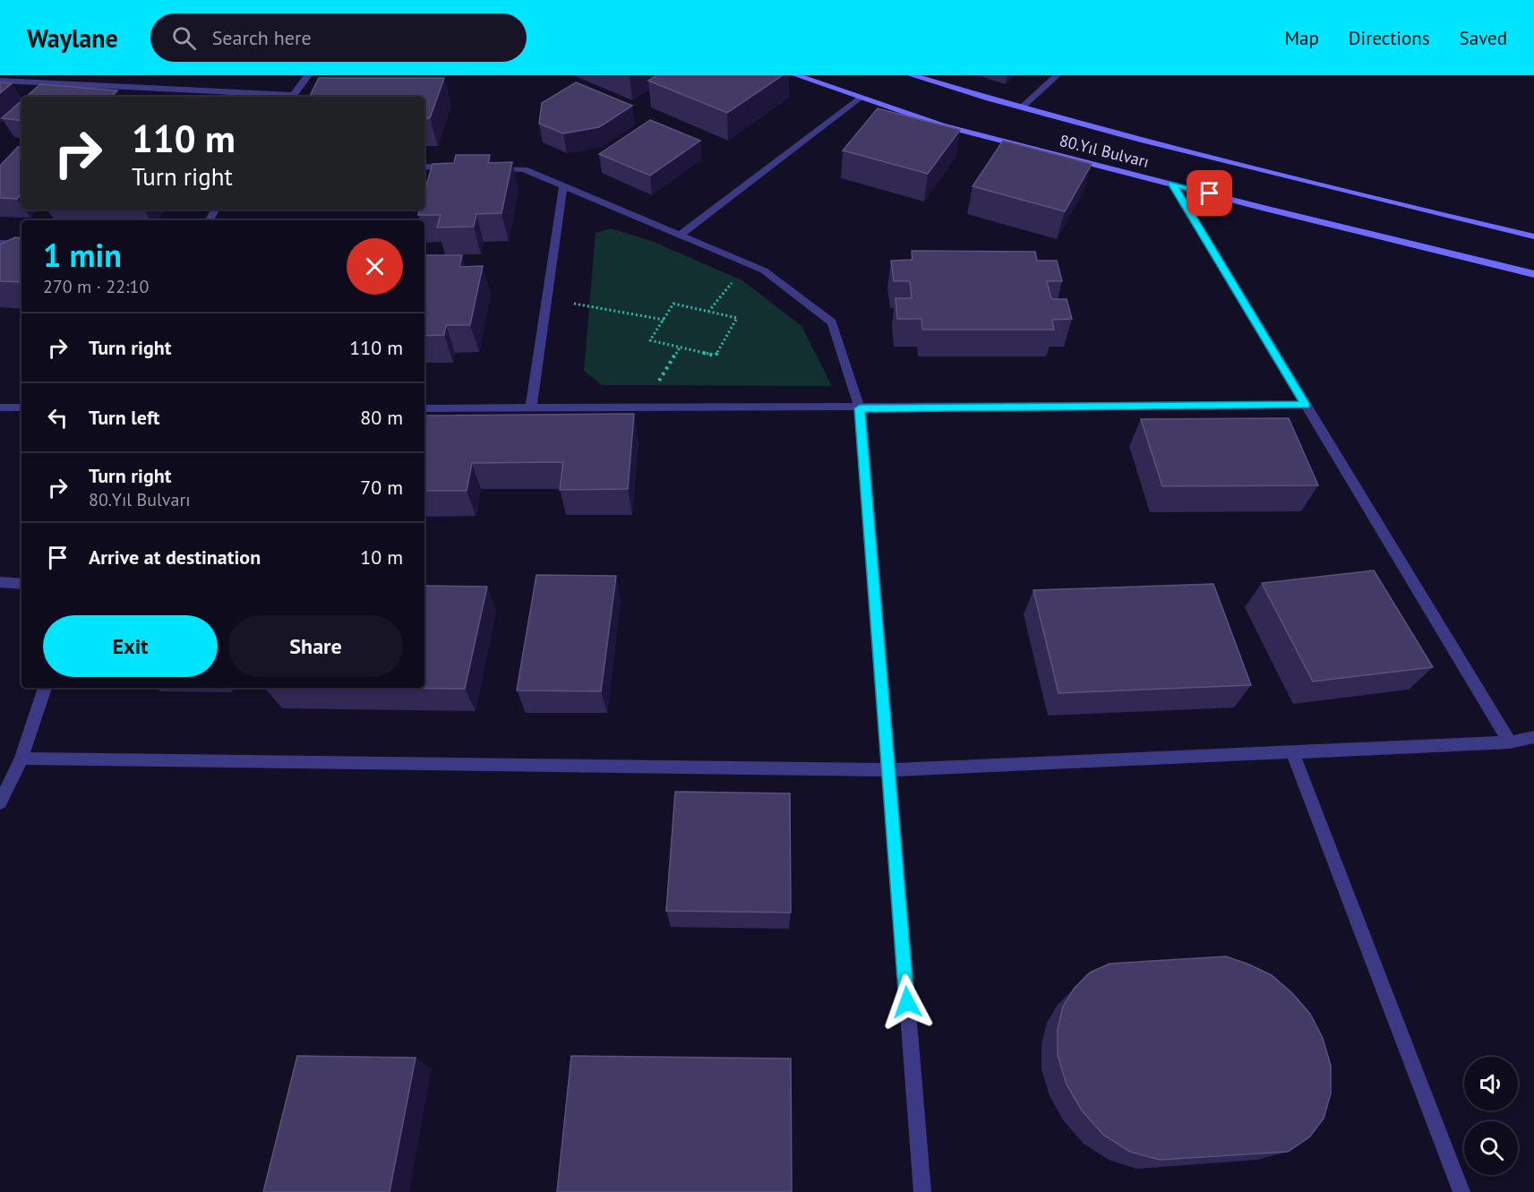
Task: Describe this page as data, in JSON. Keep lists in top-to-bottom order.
{
  "streets": {
    "street": ["80.Yıl Bulvarı"]
  },
  "page": {
    "header": "Waylane",
    "search": "Search here",
    "nav": ["Map", "Directions", "Saved"],
    "turn": ["110 m", "Turn right"],
    "heading": ["1 min", "270 m · 22:10"],
    "list": [
      {
        "name": "Turn right",
        "value": "110 m"
      },
      {
        "name": "Turn left",
        "value": "80 m"
      },
      {
        "name": "Turn right",
        "note": "80.Yıl Bulvarı",
        "value": "70 m"
      },
      {
        "name": "Arrive at destination",
        "value": "10 m"
      }
    ],
    "buttons": ["Exit", "Share"]
  }
}
